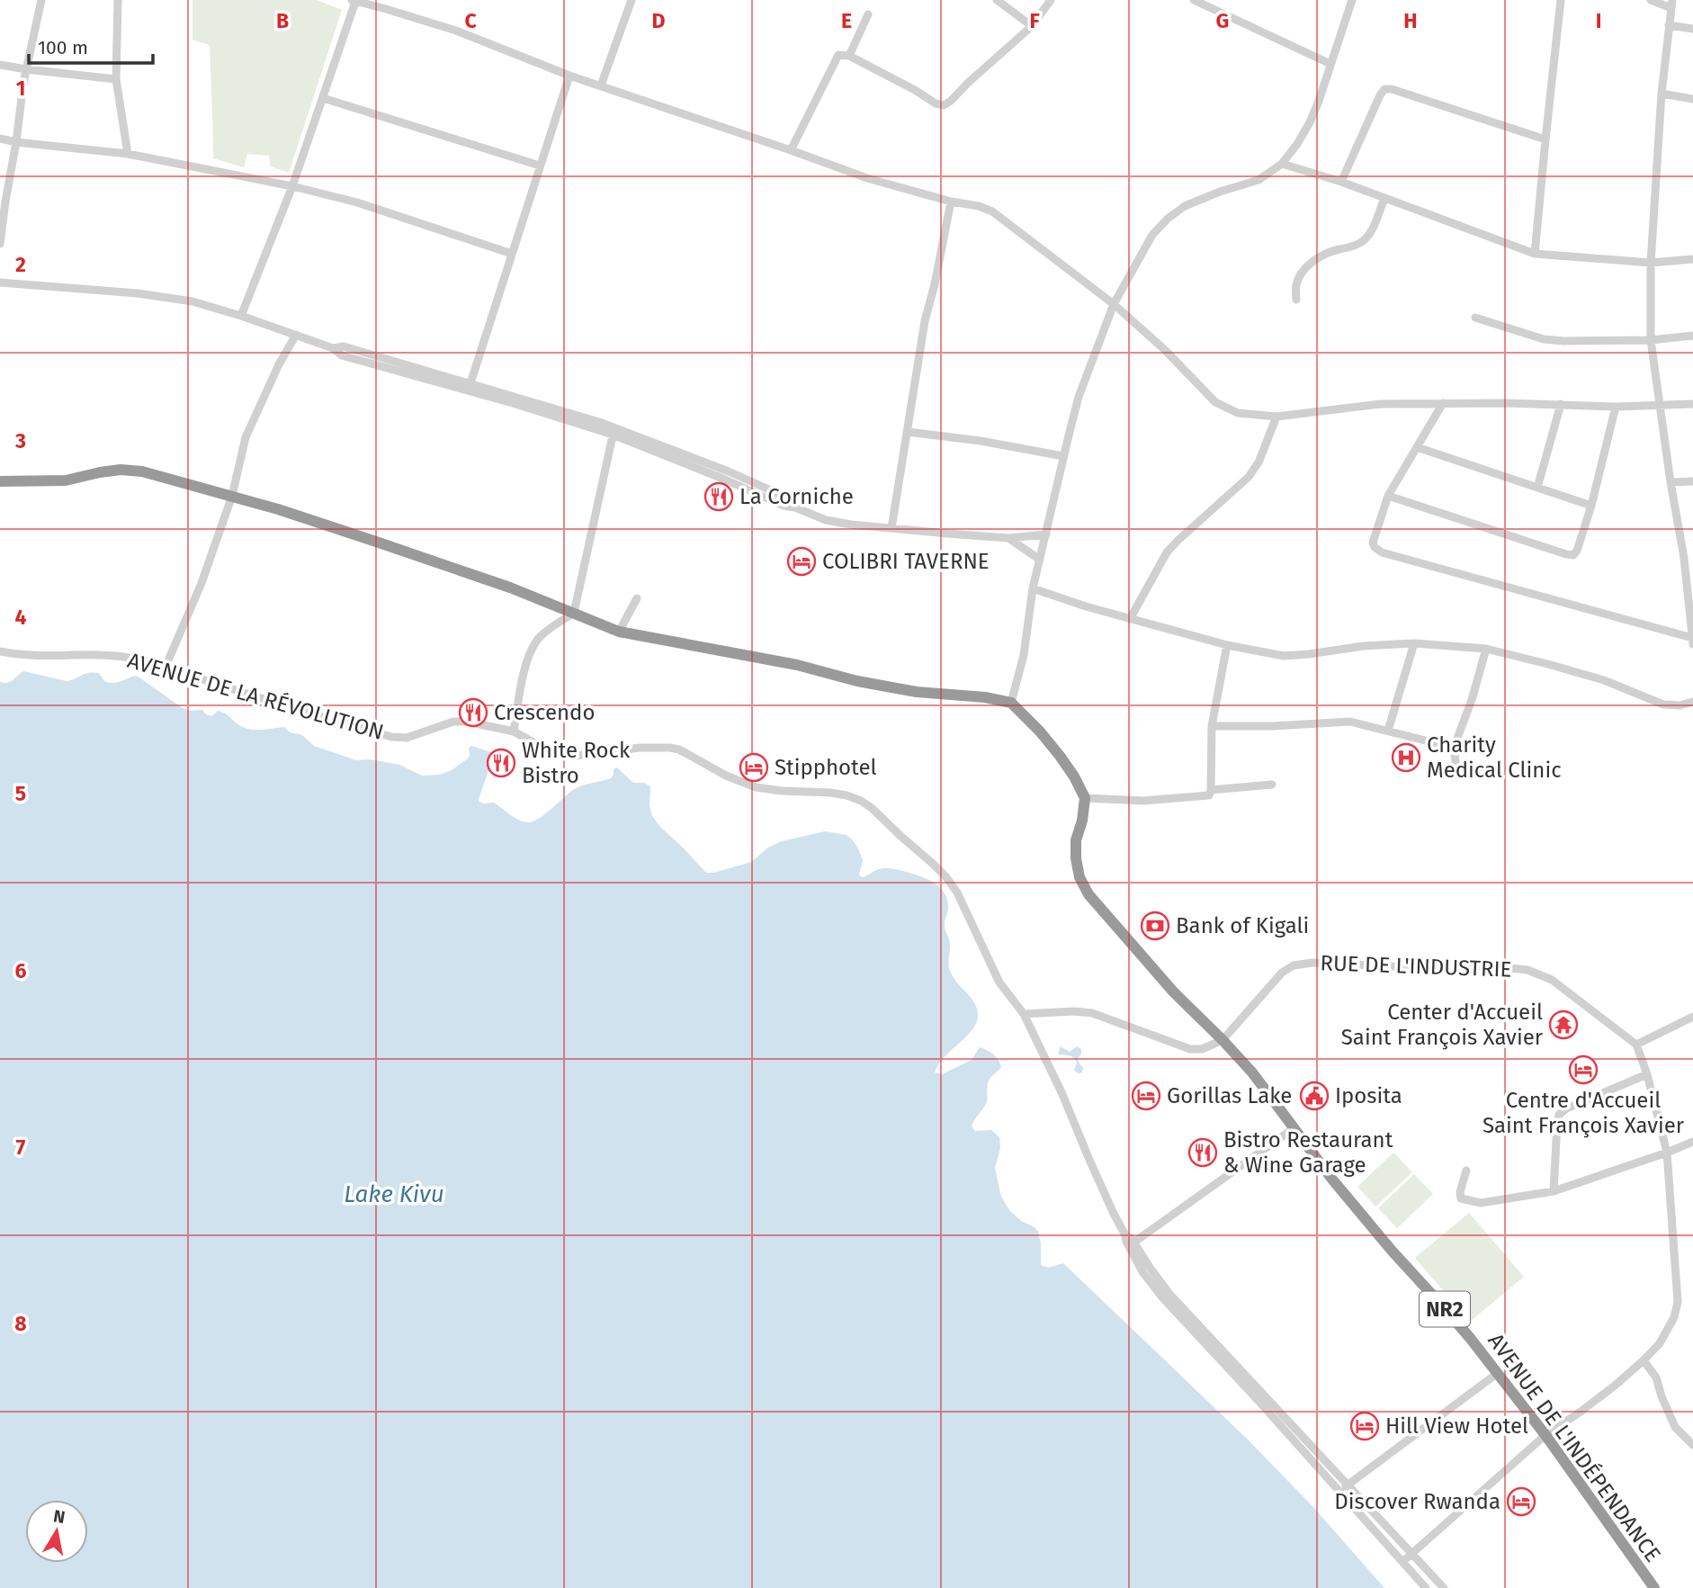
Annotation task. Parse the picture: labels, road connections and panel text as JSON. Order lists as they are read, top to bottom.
{
  "streets": {
    "highway": ["NR2", "AVENUE DE L'INDÉPENDANCE"],
    "street": ["AVENUE DE LA RÉVOLUTION", "RUE DE L'INDUSTRIE"]
  },
  "crossings": [
    ["RUE DE L'INDUSTRIE", "AVENUE DE L'INDÉPENDANCE"]
  ],
  "water": ["Lake Kivu"],
  "places": {
    "restaurant": [
      "La Corniche",
      "Crescendo",
      "White Rock Bistro",
      "Bistro Restaurant & Wine Garage"
    ],
    "hotel": [
      "COLIBRI TAVERNE",
      "Stipphotel",
      "Centre d'Accueil Saint François Xavier",
      "Gorillas Lake",
      "Hill View Hotel",
      "Discover Rwanda"
    ],
    "hospital": ["Charity Medical Clinic"],
    "bank": ["Bank of Kigali"],
    "temple": ["Center d'Accueil Saint François Xavier"],
    "public building": ["Iposita"]
  },
  "scale_bar": "100 m",
  "north": "top",
  "grid": {
    "columns": [
      "B",
      "C",
      "D",
      "E",
      "F",
      "G",
      "H",
      "I"
    ],
    "rows": [
      "1",
      "2",
      "3",
      "4",
      "5",
      "6",
      "7",
      "8"
    ]
  }
}
